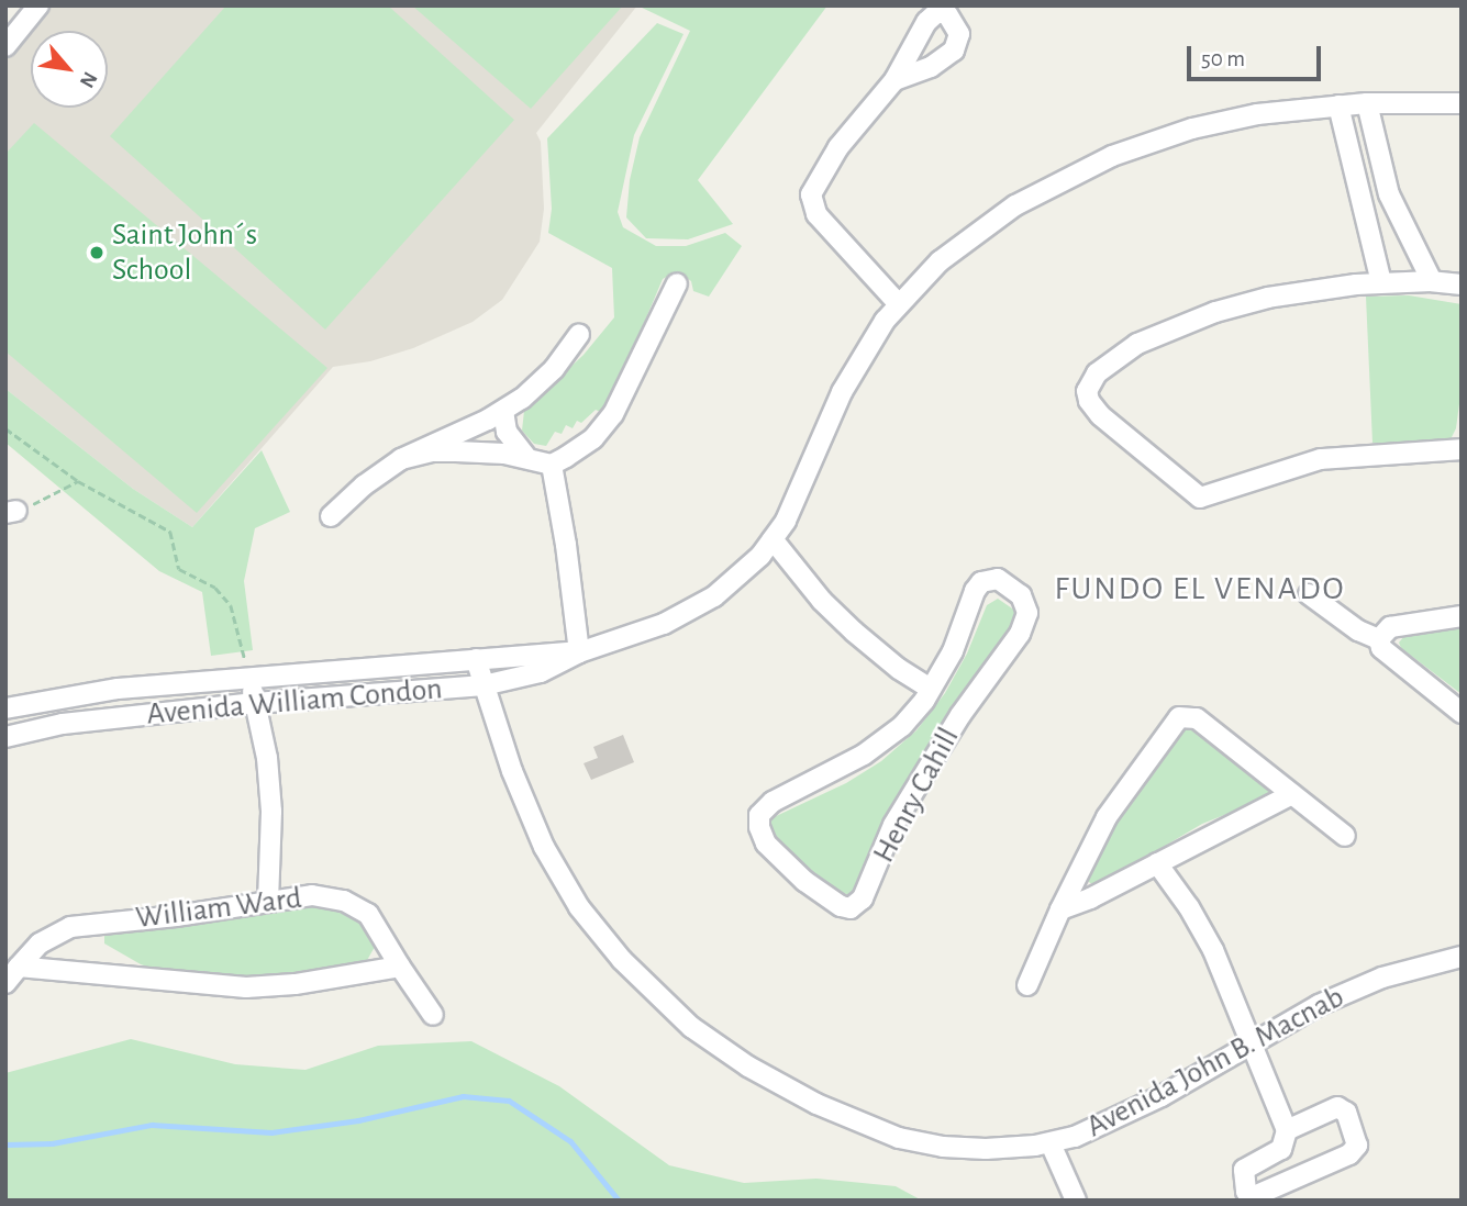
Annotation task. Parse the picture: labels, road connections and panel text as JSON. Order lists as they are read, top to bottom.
{
  "streets": {
    "street": [
      "Avenida William Condon",
      "Henry Cahill",
      "William Ward",
      "Avenida John B. Macnab"
    ]
  },
  "crossings": [
    ["Avenida William Condon", "Henry Cahill"],
    ["Avenida William Condon", "Avenida John B. Macnab"]
  ],
  "districts": ["FUNDO EL VENADO"],
  "places": ["Saint John´s School"],
  "scale_bar": "50 m",
  "north": "bottom right"
}
